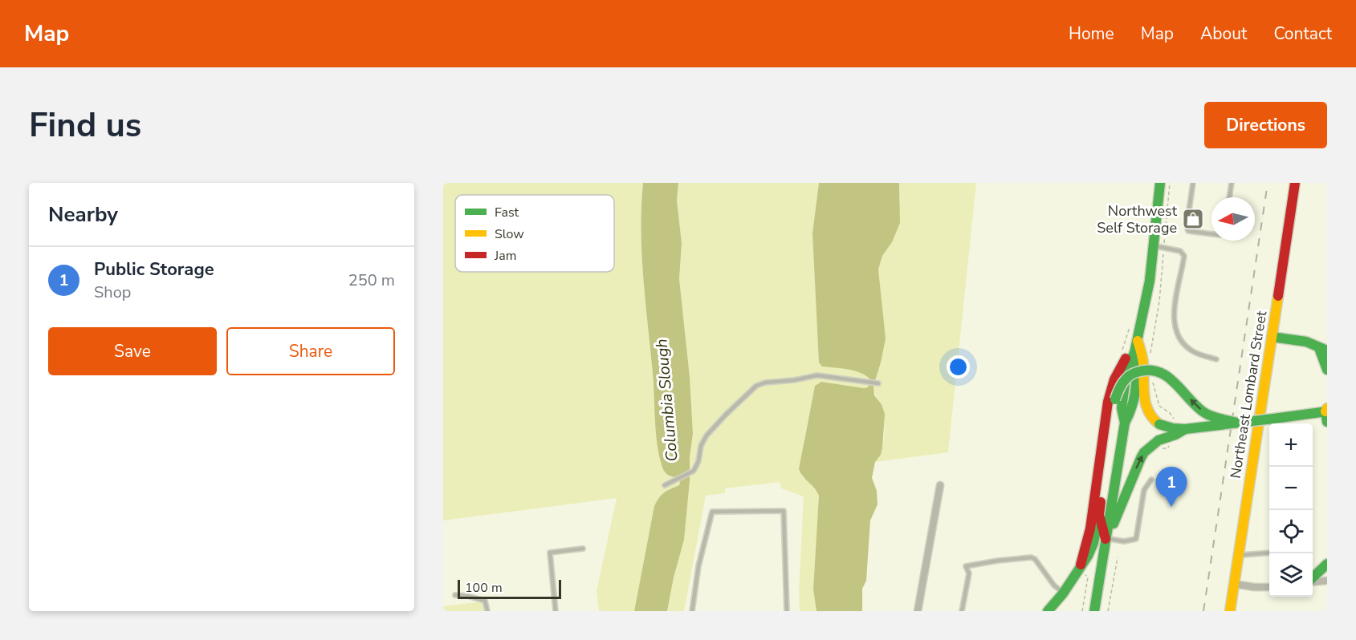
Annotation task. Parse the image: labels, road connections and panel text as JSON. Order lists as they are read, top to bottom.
{
  "streets": {
    "main road": ["Northeast Lombard Street"]
  },
  "water": ["Columbia Slough"],
  "places": {
    "shop": ["Northwest Self Storage"]
  },
  "legend": ["Fast", "Slow", "Jam"],
  "scale_bar": "100 m",
  "north": "left",
  "page": {
    "header": "Map",
    "nav": [
      "Home",
      "Map",
      "About",
      "Contact"
    ],
    "buttons": [
      "Directions",
      ["Save", "Share"]
    ],
    "title": "Find us",
    "heading": "Nearby",
    "list": [
      {
        "mark": "1",
        "name": "Public Storage",
        "note": "Shop",
        "value": "250 m"
      }
    ],
    "map_buttons": ["+", "−"],
    "pins": "1",
    "scale": "100 m"
  }
}
